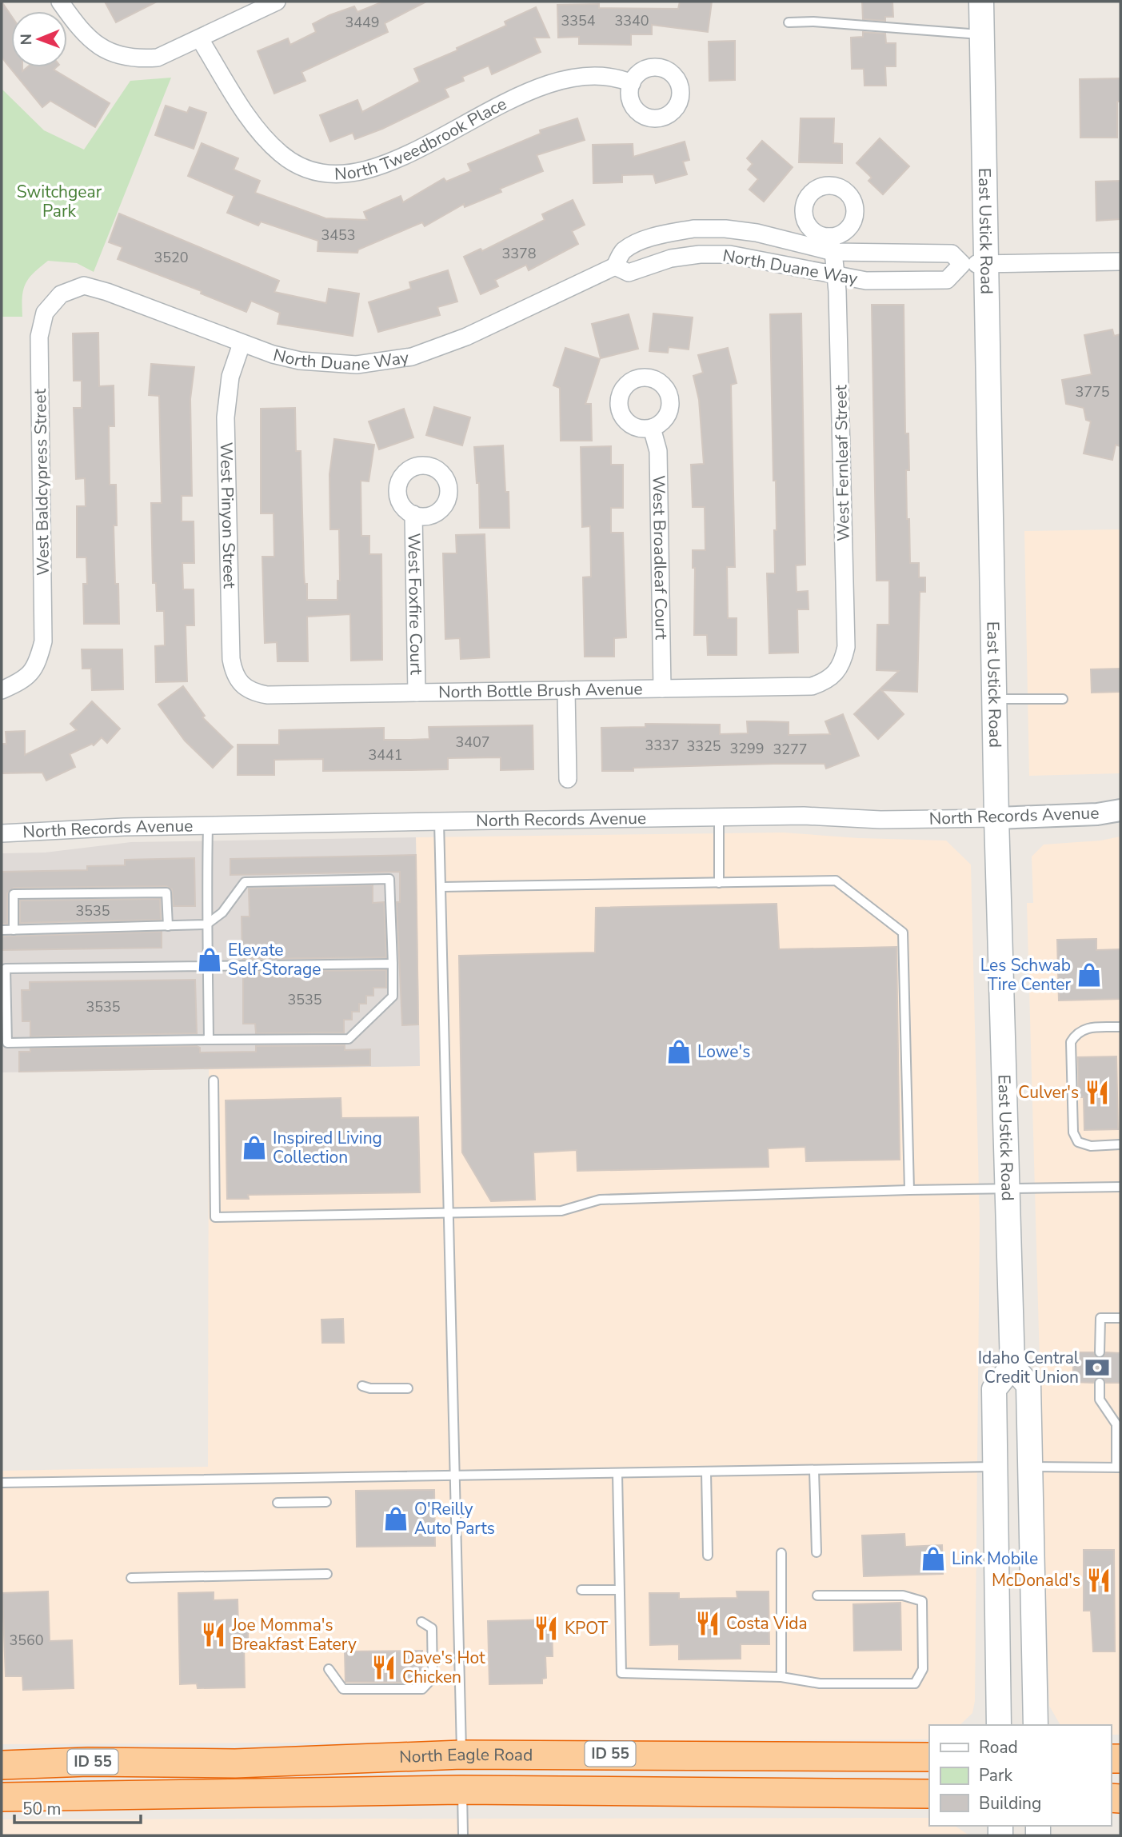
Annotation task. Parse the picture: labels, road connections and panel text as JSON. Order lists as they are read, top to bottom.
{
  "streets": {
    "highway": ["ID 55", "North Eagle Road"],
    "main road": ["East Ustick Road"],
    "street": [
      "North Tweedbrook Place",
      "North Duane Way",
      "West Fernleaf Street",
      "West Baldcypress Street",
      "West Pinyon Street",
      "West Broadleaf Court",
      "West Foxfire Court",
      "North Bottle Brush Avenue",
      "North Records Avenue"
    ]
  },
  "crossings": [
    ["East Ustick Road", "North Duane Way"],
    ["East Ustick Road", "North Records Avenue"],
    ["North Duane Way", "West Fernleaf Street"],
    ["North Duane Way", "West Baldcypress Street"],
    ["North Duane Way", "West Pinyon Street"],
    ["West Fernleaf Street", "North Bottle Brush Avenue"],
    ["West Pinyon Street", "North Bottle Brush Avenue"],
    ["West Broadleaf Court", "North Bottle Brush Avenue"],
    ["West Foxfire Court", "North Bottle Brush Avenue"]
  ],
  "parks": ["Switchgear Park"],
  "places": {
    "shop": [
      "Elevate Self Storage",
      "Les Schwab Tire Center",
      "Lowe's",
      "Inspired Living Collection",
      "O'Reilly Auto Parts",
      "Link Mobile"
    ],
    "restaurant": [
      "Culver's",
      "McDonald's",
      "Costa Vida",
      "KPOT",
      "Joe Momma's Breakfast Eatery",
      "Dave's Hot Chicken"
    ],
    "bank": ["Idaho Central Credit Union"]
  },
  "house_numbers": [
    "3354",
    "3340",
    "3449",
    "3453",
    "3378",
    "3520",
    "3775",
    "3407",
    "3337",
    "3325",
    "3299",
    "3277",
    "3441",
    "3535",
    "3535",
    "3535",
    "3560"
  ],
  "legend": ["Road", "Park", "Building"],
  "scale_bar": "50 m",
  "north": "left"
}
